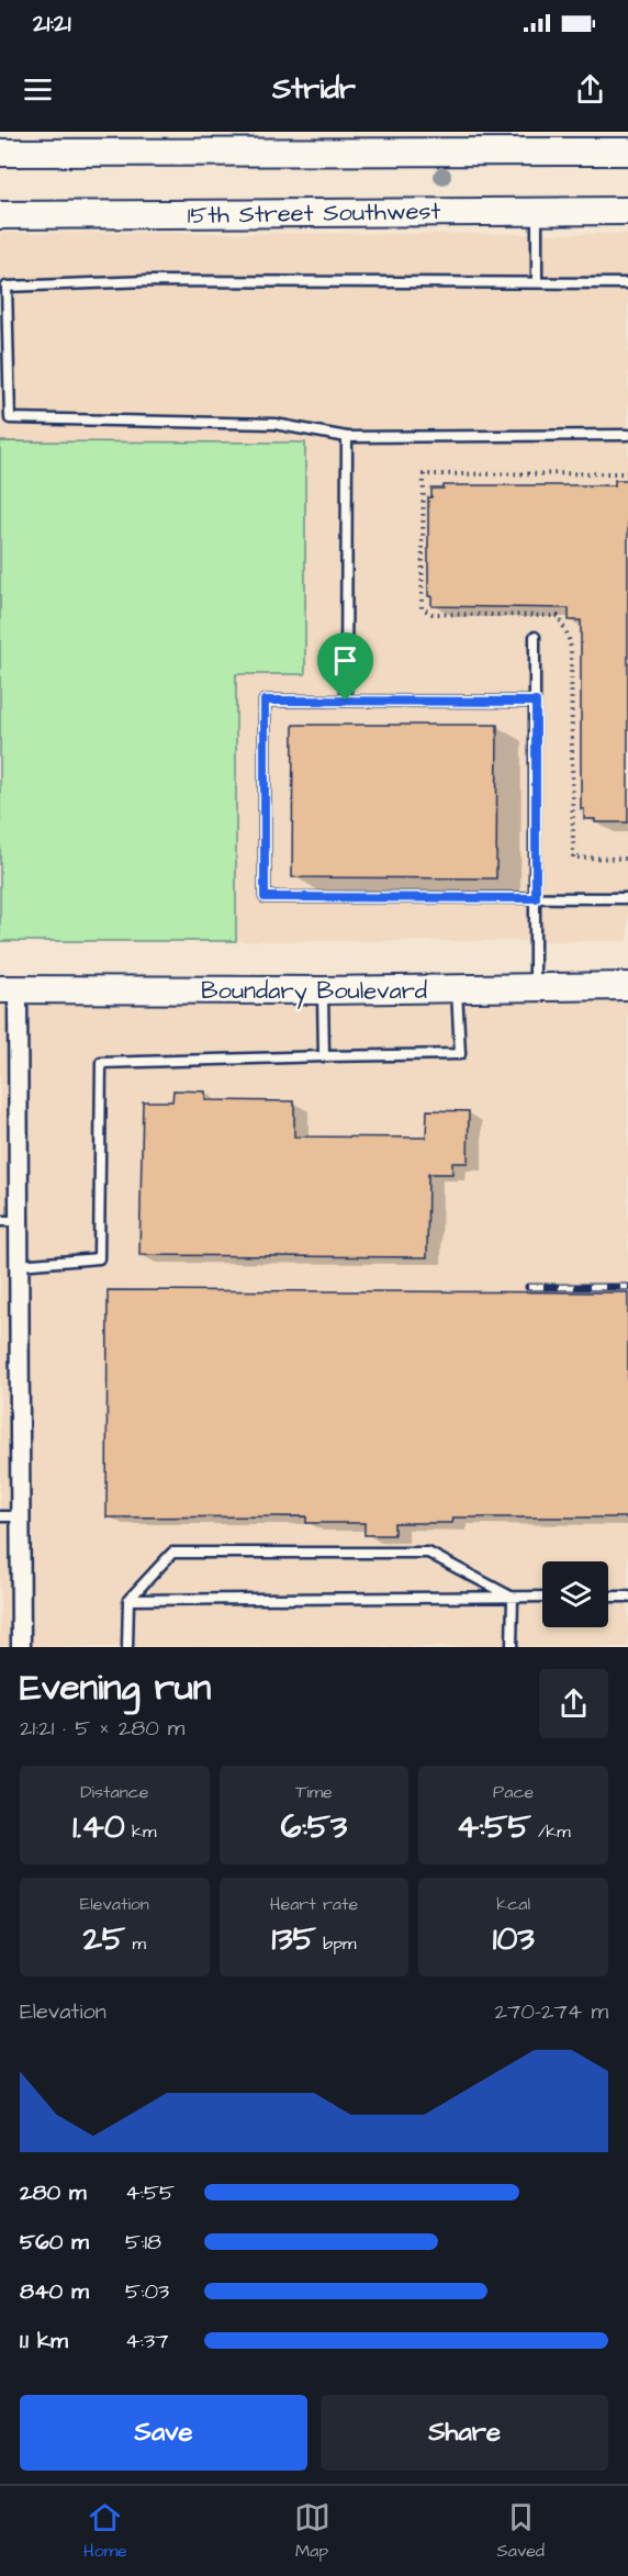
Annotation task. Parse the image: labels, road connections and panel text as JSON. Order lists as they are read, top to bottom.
{
  "streets": {
    "main road": ["15th Street Southwest", "Boundary Boulevard"]
  },
  "page": {
    "status": "21:21",
    "header": "Stridr",
    "heading": ["Evening run", "21:21 · 5 × 280 m"],
    "stats": [
      ["Distance", "1.40 km"],
      ["Time", "6:53"],
      ["Pace", "4:55 /km"],
      ["Elevation", "25 m"],
      ["Heart rate", "135 bpm"],
      ["kcal", "103"]
    ],
    "chart": ["Elevation", "270–274 m"],
    "list": [
      {
        "name": "280 m",
        "note": "4:55"
      },
      {
        "name": "560 m",
        "note": "5:18"
      },
      {
        "name": "840 m",
        "note": "5:03"
      },
      {
        "name": "1.1 km",
        "note": "4:37"
      }
    ],
    "buttons": ["Save", "Share"],
    "tabs": ["Home", "Map", "Saved"]
  }
}
